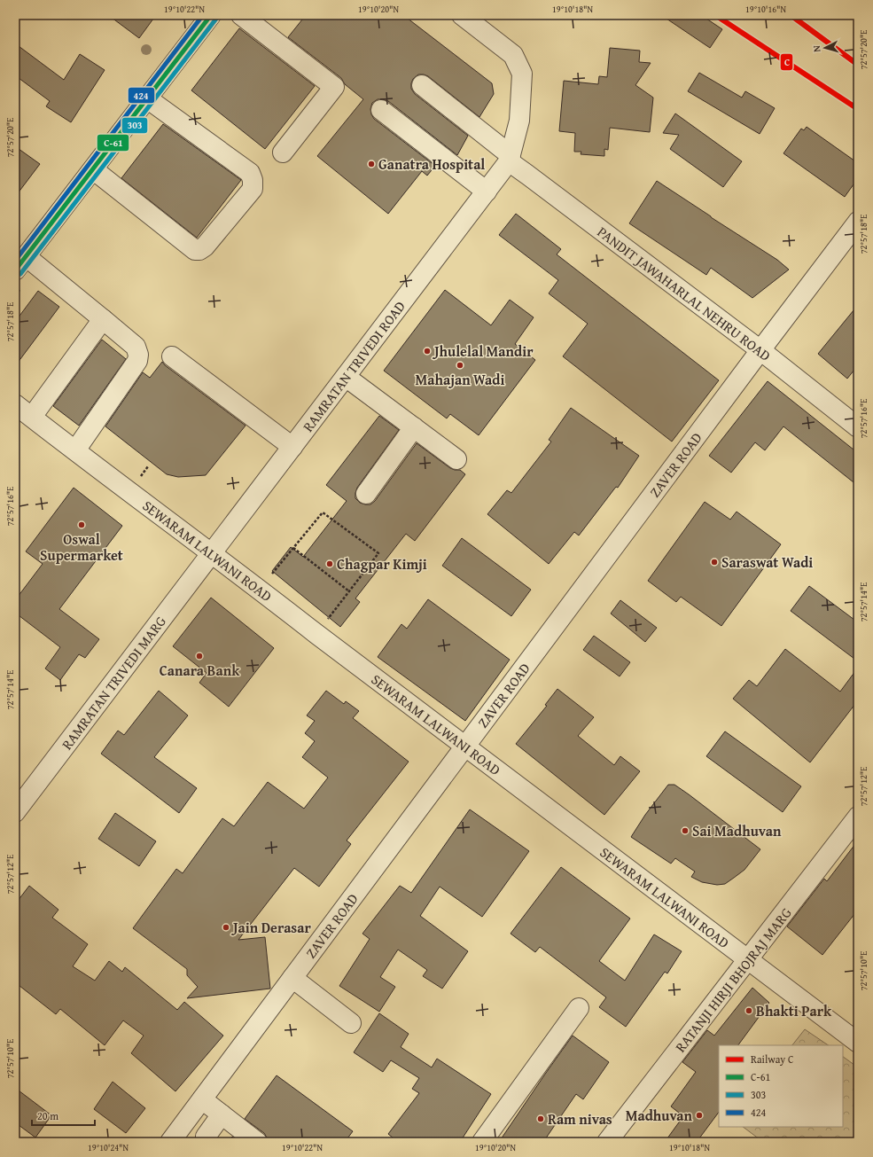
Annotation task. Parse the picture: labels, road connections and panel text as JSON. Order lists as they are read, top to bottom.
{
  "streets": {
    "street": [
      "PANDIT JAWAHARLAL NEHRU ROAD",
      "RAMRATAN TRIVEDI ROAD",
      "ZAVER ROAD",
      "SEWARAM LALWANI ROAD",
      "RAMRATAN TRIVEDI MARG",
      "RATANJI HIRJI BHOJRAJ MARG"
    ]
  },
  "crossings": [
    ["PANDIT JAWAHARLAL NEHRU ROAD", "RAMRATAN TRIVEDI ROAD"],
    ["PANDIT JAWAHARLAL NEHRU ROAD", "ZAVER ROAD"],
    ["RAMRATAN TRIVEDI ROAD", "SEWARAM LALWANI ROAD"],
    ["RAMRATAN TRIVEDI ROAD", "RAMRATAN TRIVEDI MARG"],
    ["ZAVER ROAD", "SEWARAM LALWANI ROAD"],
    ["SEWARAM LALWANI ROAD", "RAMRATAN TRIVEDI MARG"],
    ["SEWARAM LALWANI ROAD", "RATANJI HIRJI BHOJRAJ MARG"]
  ],
  "places": [
    "Ganatra Hospital",
    "Jhulelal Mandir",
    "Mahajan Wadi",
    "Oswal Supermarket",
    "Saraswat Wadi",
    "Chagpar Kimji",
    "Canara Bank",
    "Sai Madhuvan",
    "Jain Derasar",
    "Bhakti Park",
    "Madhuvan",
    "Ram nivas"
  ],
  "lines": [
    "rail line C",
    "transit line C-61",
    "transit line 424",
    "transit line 303"
  ],
  "legend": [
    "Railway C",
    "C-61",
    "303",
    "424"
  ],
  "scale_bar": "20 m",
  "north": "left",
  "coordinates": [
    "19°10'22\"N",
    "19°10'20\"N",
    "19°10'18\"N",
    "19°10'16\"N",
    "72°57'20\"E",
    "72°57'18\"E",
    "72°57'16\"E",
    "72°57'14\"E",
    "72°57'12\"E",
    "72°57'10\"E",
    "19°10'24\"N"
  ]
}
